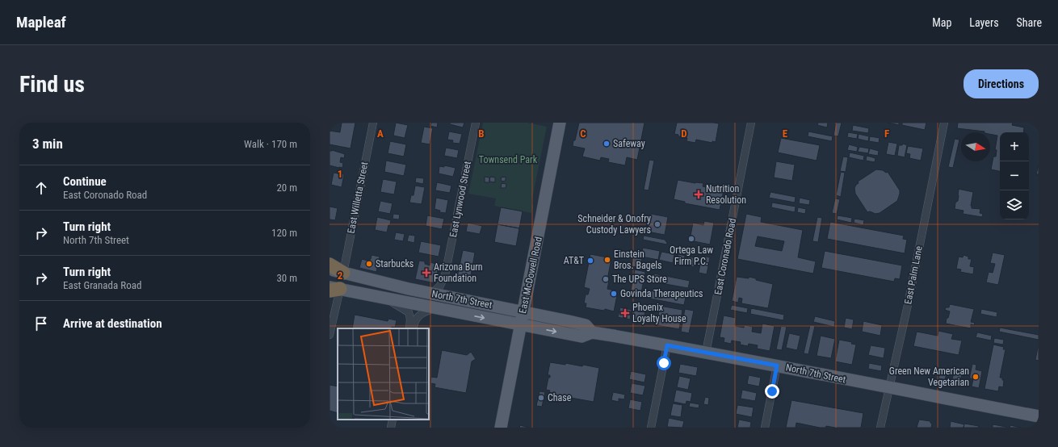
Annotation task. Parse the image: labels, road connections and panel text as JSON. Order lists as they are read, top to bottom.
{
  "streets": {
    "main road": ["East McDowell Road", "North 7th Street"],
    "street": [
      "East Willetta Street",
      "East Lynwood Street",
      "East Coronado Road",
      "East Palm Lane"
    ]
  },
  "crossings": [
    ["East Willetta Street", "North 7th Street"],
    ["East Lynwood Street", "North 7th Street"],
    ["East Coronado Road", "North 7th Street"],
    ["East McDowell Road", "North 7th Street"],
    ["East Palm Lane", "North 7th Street"]
  ],
  "parks": ["Townsend Park"],
  "places": {
    "other": [
      "Safeway",
      "Schneider & Onofry Custody Lawyers",
      "Ortega Law Firm P.C.",
      "Einstein Bros. Bagels",
      "AT&T",
      "Starbucks",
      "The UPS Store",
      "Govinda Therapeutics",
      "Green New American Vegetarian",
      "Chase"
    ],
    "health": ["Nutrition Resolution", "Arizona Burn Foundation", "Phoenix Loyalty House"]
  },
  "north": "right",
  "page": {
    "header": "Mapleaf",
    "nav": ["Map", "Layers", "Share"],
    "buttons": "Directions",
    "title": "Find us",
    "heading": ["3 min", "Walk · 170 m"],
    "map_buttons": ["+", "−"],
    "list": [
      ["Continue", "East Coronado Road", "20 m"],
      ["Turn right", "North 7th Street", "120 m"],
      ["Turn right", "East Granada Road", "30 m"],
      "Arrive at destination"
    ]
  },
  "grid": {
    "columns": [
      "A",
      "B",
      "C",
      "D",
      "E",
      "F"
    ],
    "rows": ["1", "2"]
  }
}
